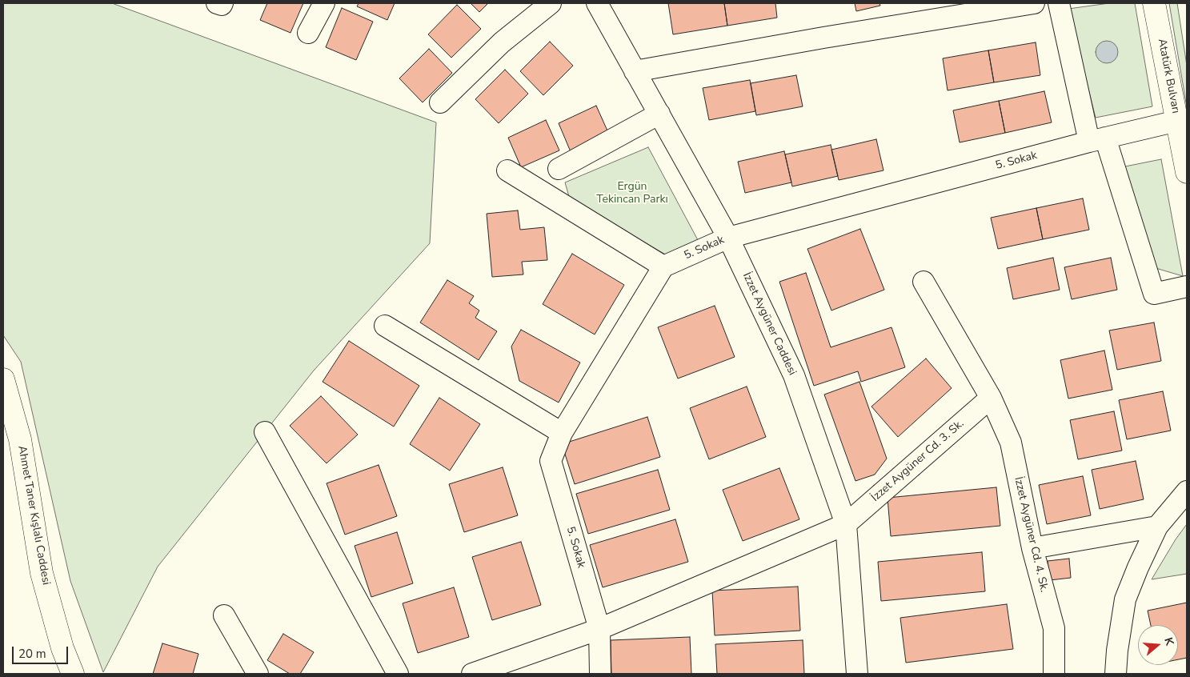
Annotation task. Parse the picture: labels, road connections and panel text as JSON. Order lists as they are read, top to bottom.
{
  "streets": {
    "main road": ["Atatürk Bulvarı", "Ahmet Taner Kışlalı Caddesi"],
    "street": [
      "5. Sokak",
      "İzzet Aygüner Caddesi",
      "İzzet Aygüner Cd. 3. Sk.",
      "İzzet Aygüner Cd. 4. Sk."
    ]
  },
  "crossings": [
    ["Atatürk Bulvarı", "5. Sokak"],
    ["5. Sokak", "İzzet Aygüner Caddesi"],
    ["5. Sokak", "İzzet Aygüner Cd. 3. Sk."],
    ["İzzet Aygüner Caddesi", "İzzet Aygüner Cd. 3. Sk."],
    ["İzzet Aygüner Cd. 3. Sk.", "İzzet Aygüner Cd. 4. Sk."]
  ],
  "parks": ["Ergün Tekincan Parkı"],
  "scale_bar": "20 m",
  "north": "right"
}
